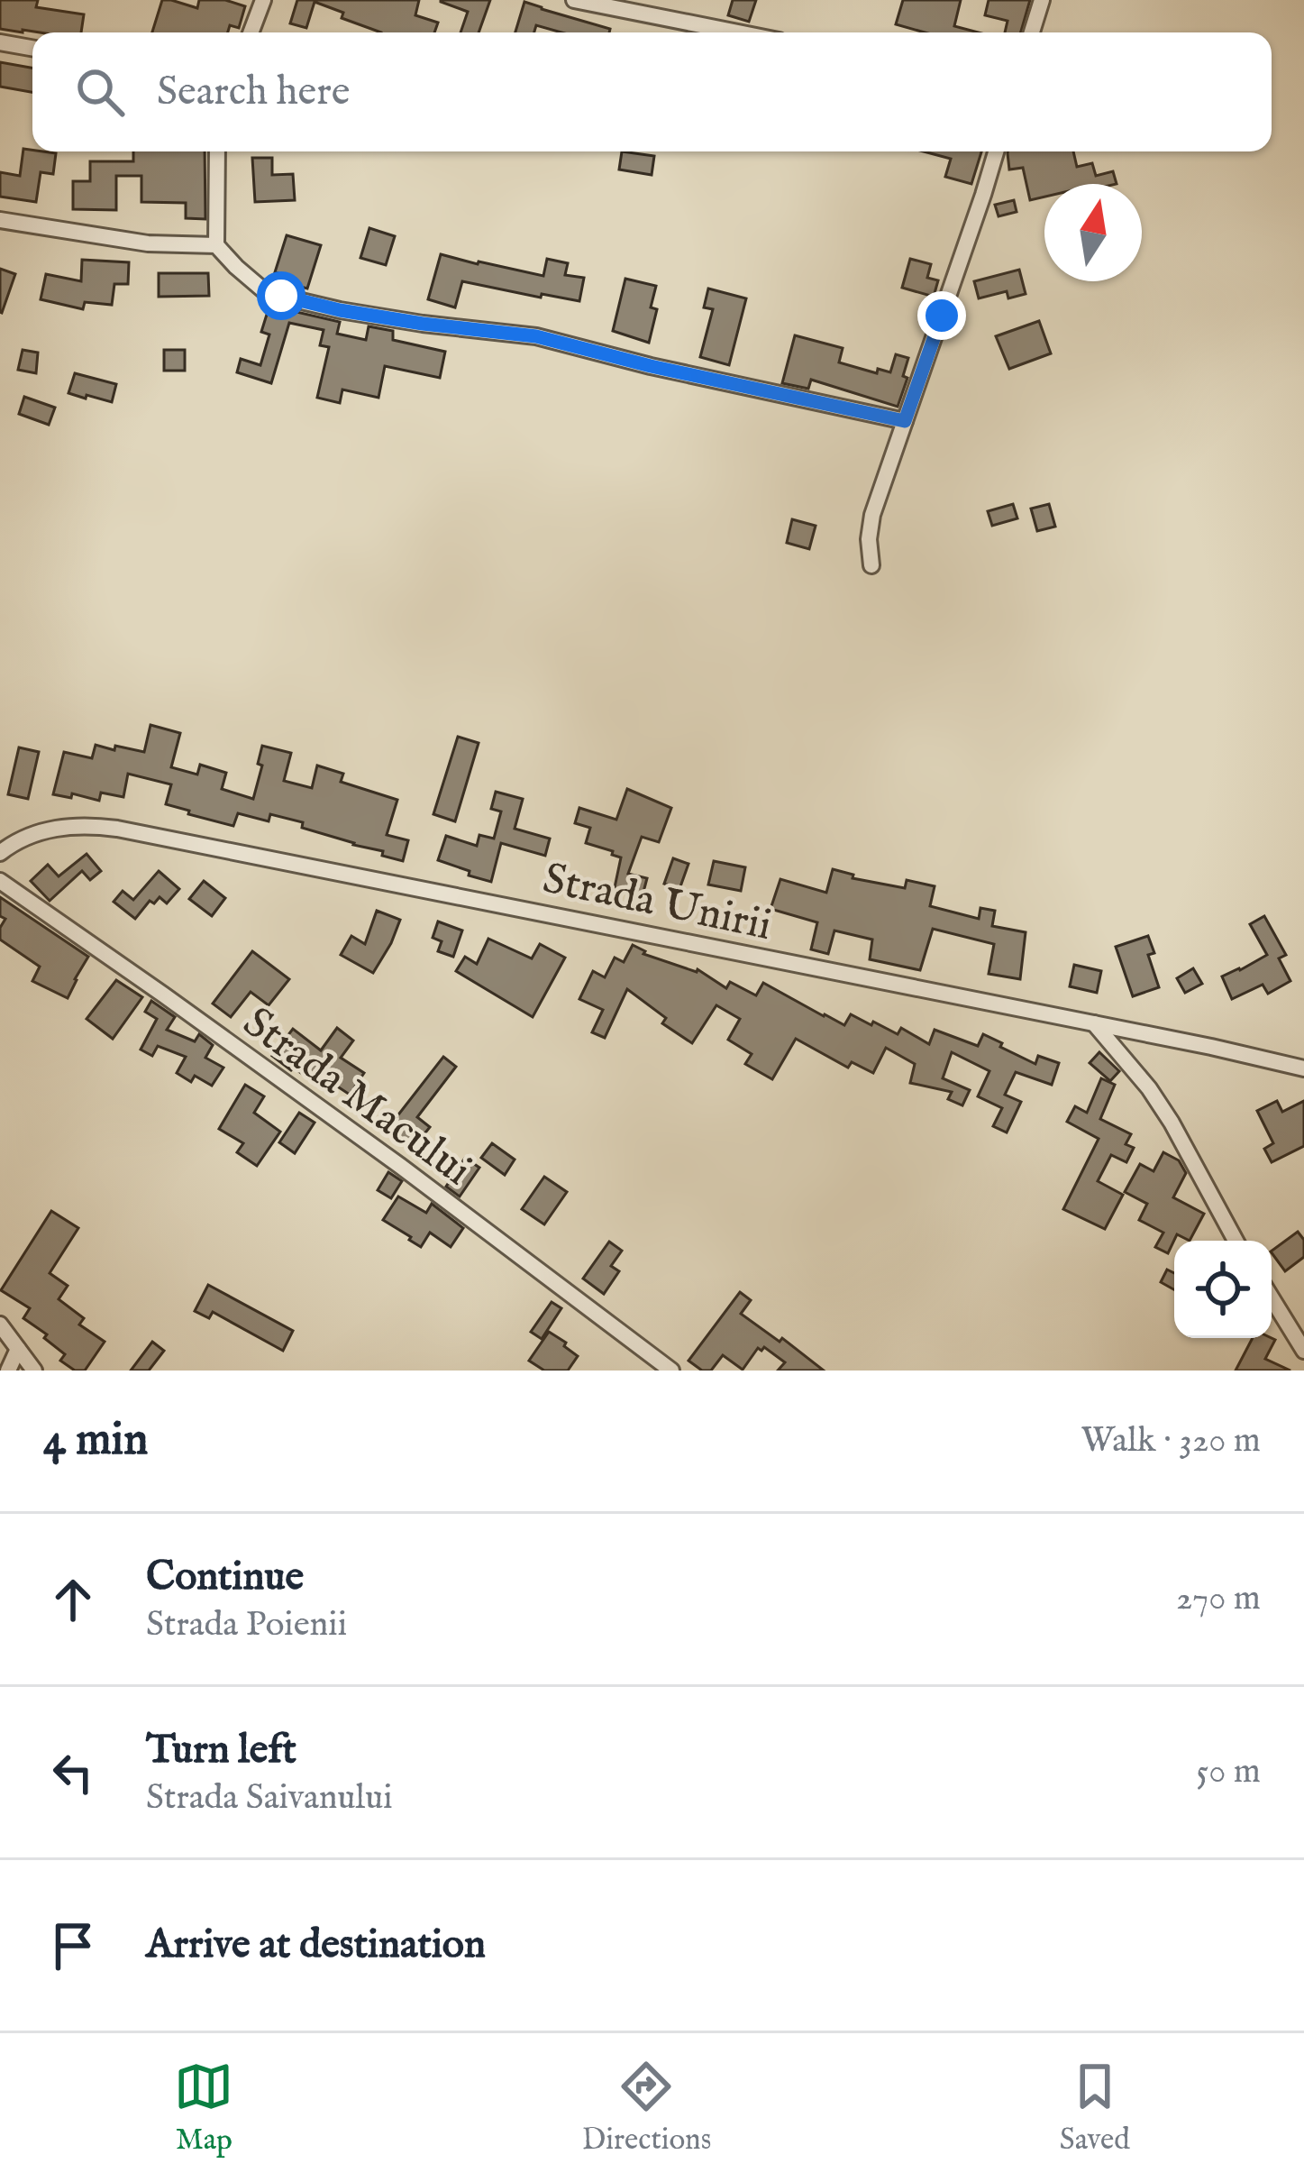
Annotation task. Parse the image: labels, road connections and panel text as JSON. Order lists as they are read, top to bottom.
{
  "streets": {
    "street": ["Strada Unirii", "Strada Macului"]
  },
  "north": "top",
  "page": {
    "search": "Search here",
    "heading": ["4 min", "Walk · 320 m"],
    "list": [
      ["Continue", "Strada Poienii", "270 m"],
      ["Turn left", "Strada Saivanului", "50 m"],
      "Arrive at destination"
    ],
    "nav": ["Map", "Directions", "Saved"]
  }
}
